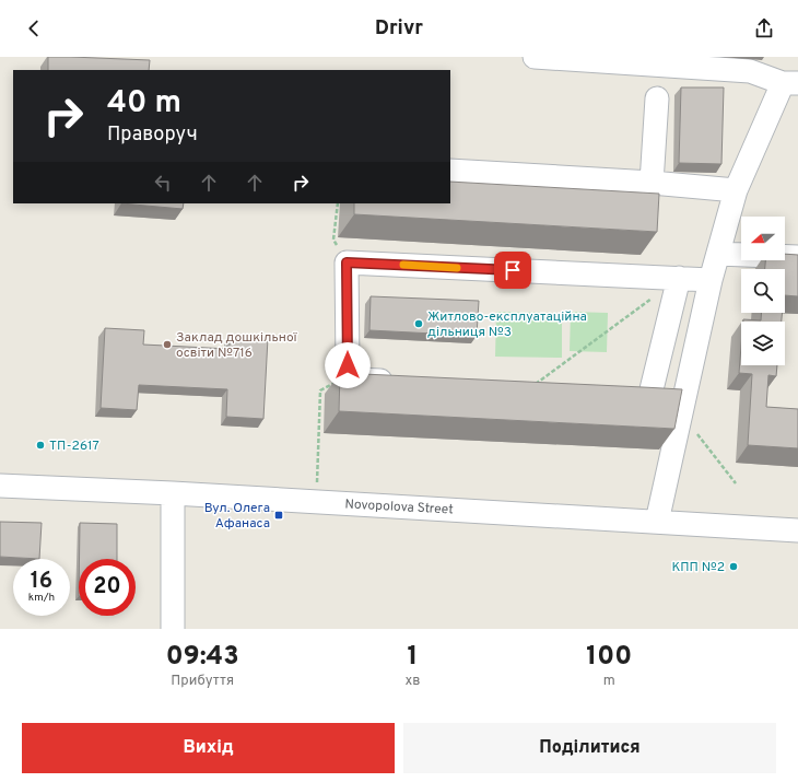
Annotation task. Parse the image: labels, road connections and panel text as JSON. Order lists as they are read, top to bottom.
{
  "streets": {
    "street": ["Novopolova Street"]
  },
  "places": {
    "other": [
      "Житлово-експлуатаційна дільниця №3",
      "Заклад дошкільної освіти №716",
      "ТП-2617",
      "КПП №2"
    ],
    "transit": ["Вул. Олега Афанаса"]
  },
  "north": "left",
  "page": {
    "header": "Drivr",
    "turn": ["40 m", "Праворуч"],
    "speed": "16 km/h",
    "limit": "20",
    "eta": [
      "09:43",
      "Прибуття",
      "1",
      "хв",
      "100",
      "m"
    ],
    "buttons": ["Вихід", "Поділитися"]
  }
}
